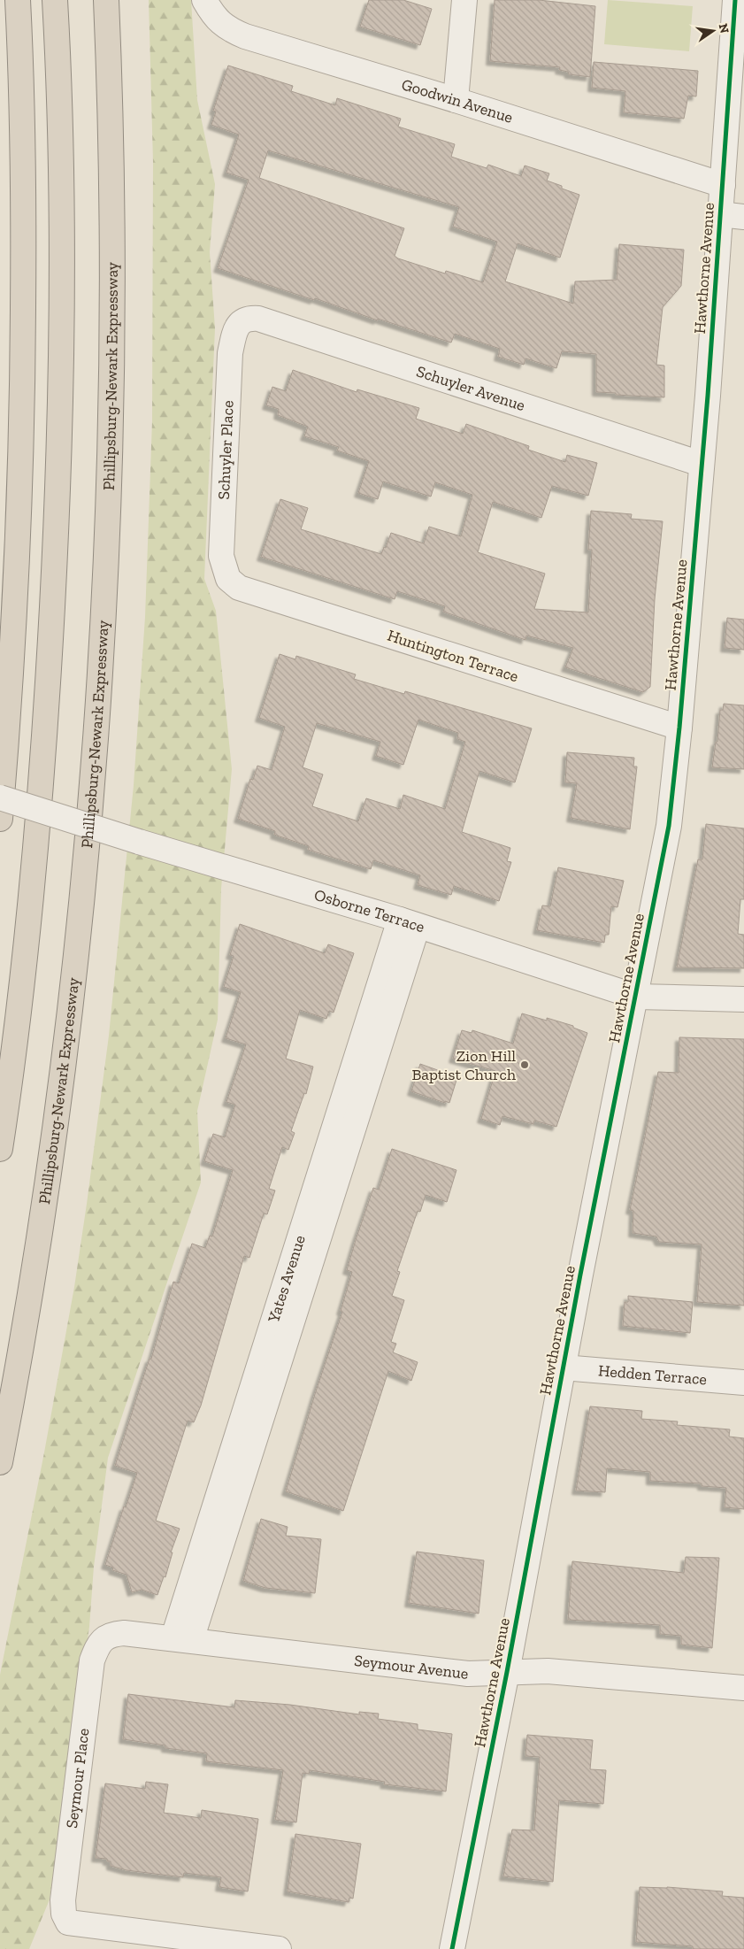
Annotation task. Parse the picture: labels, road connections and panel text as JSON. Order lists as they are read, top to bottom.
{
  "streets": {
    "highway": ["Phillipsburg-Newark Expressway"],
    "street": [
      "Goodwin Avenue",
      "Hawthorne Avenue",
      "Schuyler Avenue",
      "Schuyler Place",
      "Huntington Terrace",
      "Osborne Terrace",
      "Yates Avenue",
      "Hedden Terrace",
      "Seymour Avenue",
      "Seymour Place"
    ]
  },
  "crossings": [
    ["Goodwin Avenue", "Hawthorne Avenue"],
    ["Hawthorne Avenue", "Schuyler Avenue"],
    ["Hawthorne Avenue", "Huntington Terrace"],
    ["Hawthorne Avenue", "Osborne Terrace"],
    ["Hawthorne Avenue", "Hedden Terrace"],
    ["Hawthorne Avenue", "Seymour Avenue"],
    ["Schuyler Avenue", "Schuyler Place"],
    ["Schuyler Place", "Huntington Terrace"],
    ["Osborne Terrace", "Yates Avenue"],
    ["Yates Avenue", "Seymour Avenue"],
    ["Seymour Avenue", "Seymour Place"]
  ],
  "places": ["Zion Hill Baptist Church"],
  "north": "right"
}
